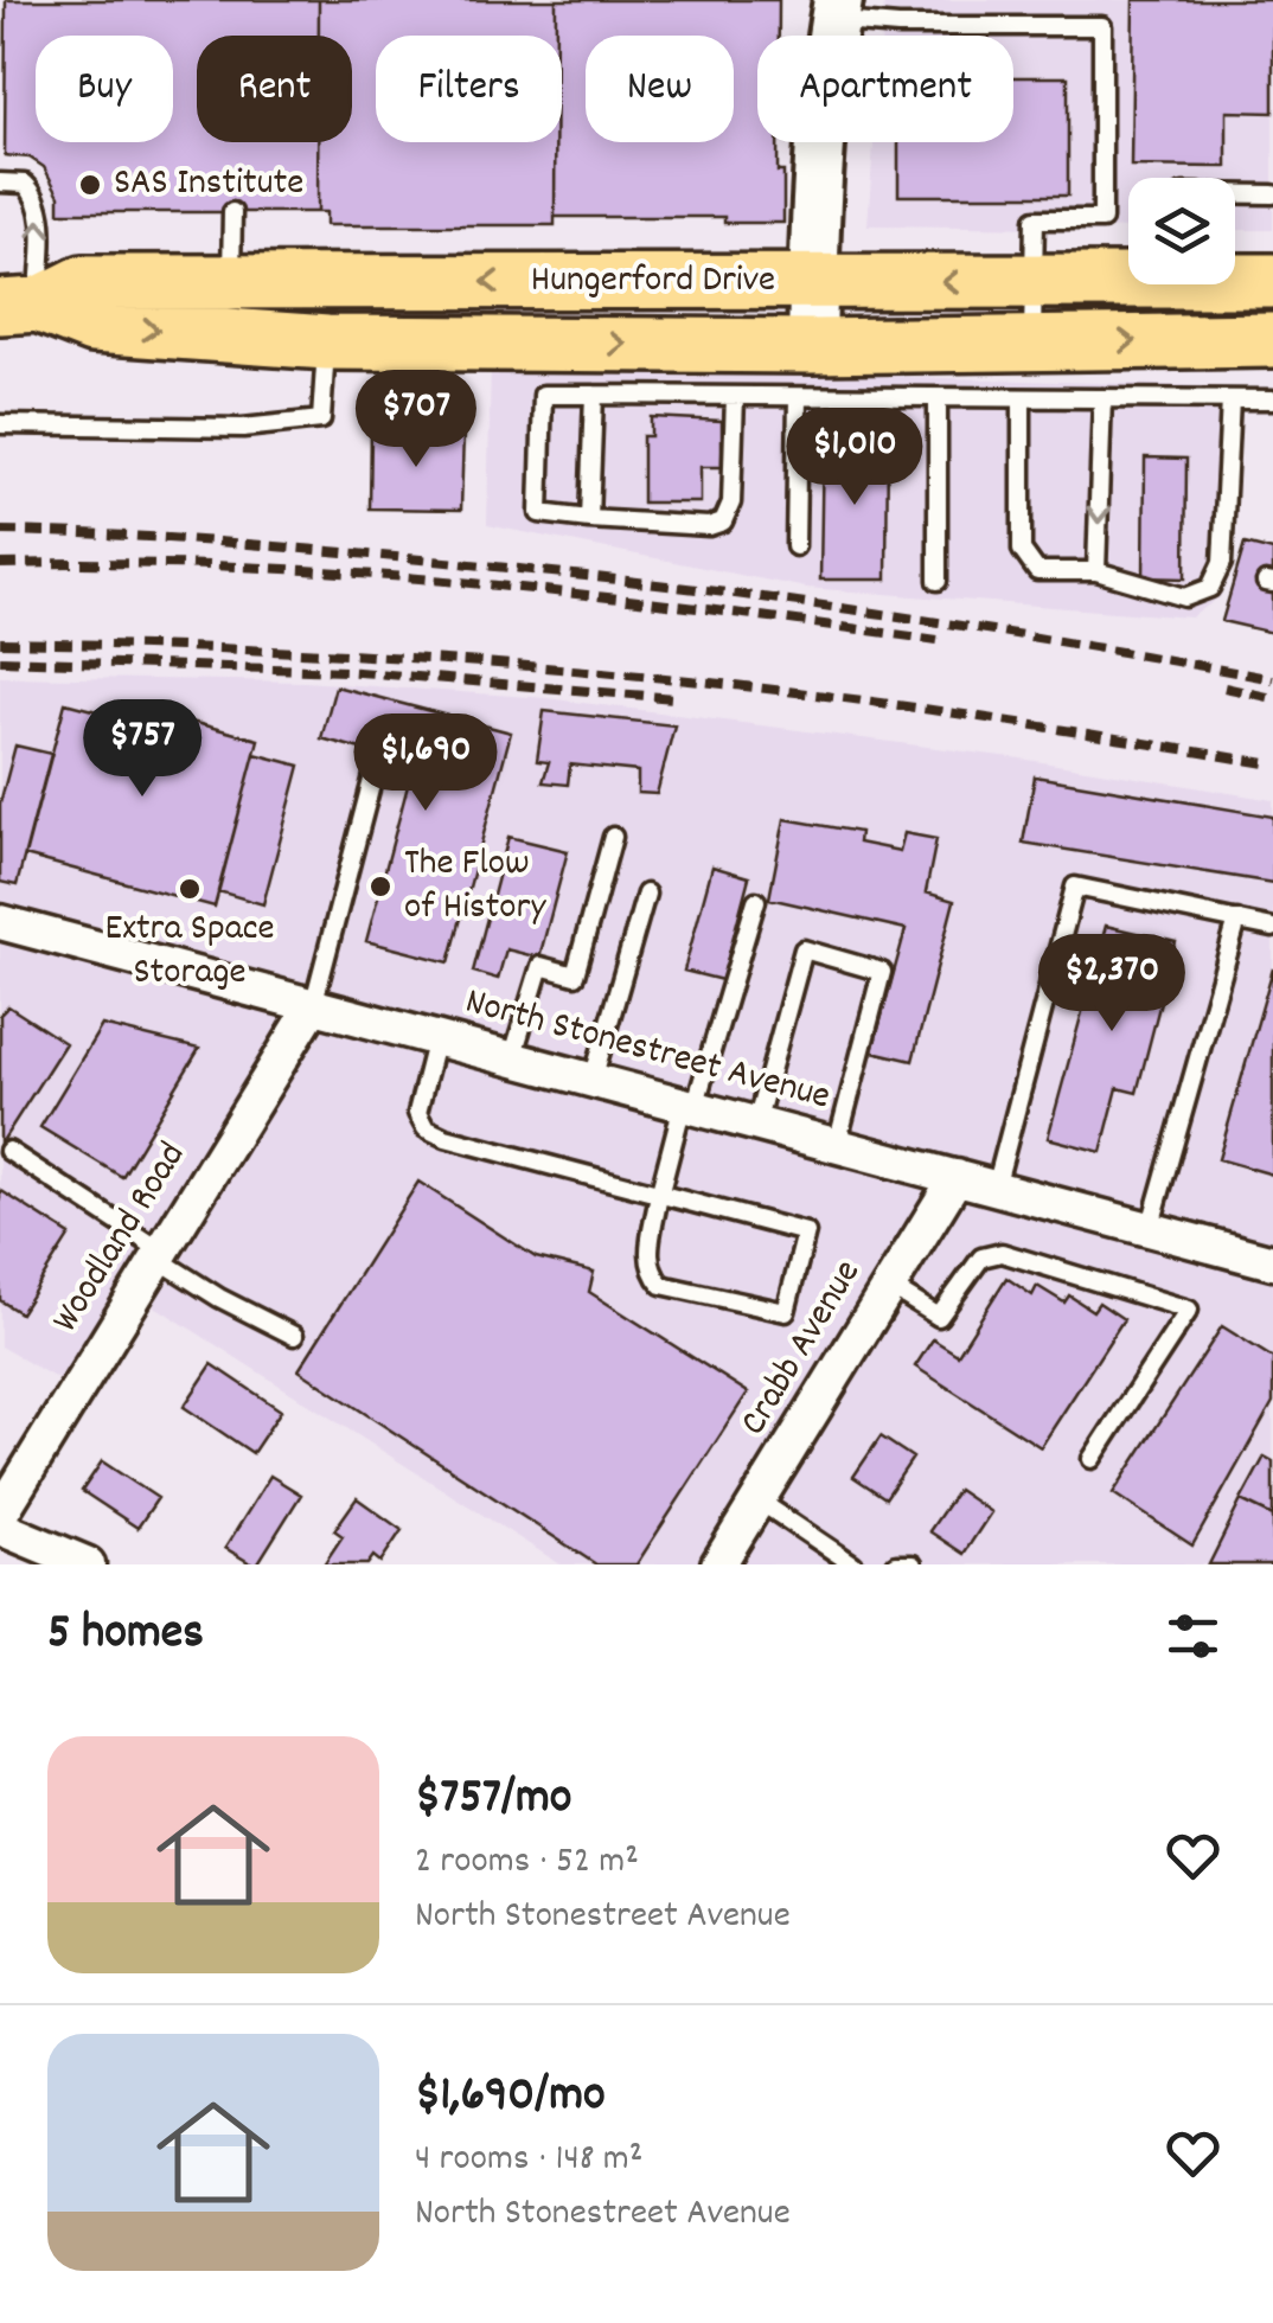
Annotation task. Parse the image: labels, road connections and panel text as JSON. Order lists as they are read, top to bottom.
{
  "streets": {
    "main road": ["Hungerford Drive"],
    "street": ["North Stonestreet Avenue", "Woodland Road", "Crabb Avenue"]
  },
  "crossings": [
    ["North Stonestreet Avenue", "Woodland Road"],
    ["North Stonestreet Avenue", "Crabb Avenue"]
  ],
  "places": ["SAS Institute", "The Flow of History", "Extra Space Storage"],
  "page": {
    "chip": [
      "Buy",
      "Rent",
      "Filters",
      "New",
      "Apartment"
    ],
    "price": [
      "$707",
      "$1,010",
      "$757",
      "$1,690",
      "$2,370"
    ],
    "heading": "5 homes",
    "list": [
      {
        "name": "$757/mo",
        "note": "2 rooms · 52 m² · North Stonestreet Avenue"
      },
      {
        "name": "$1,690/mo",
        "note": "4 rooms · 148 m² · North Stonestreet Avenue"
      }
    ]
  }
}
